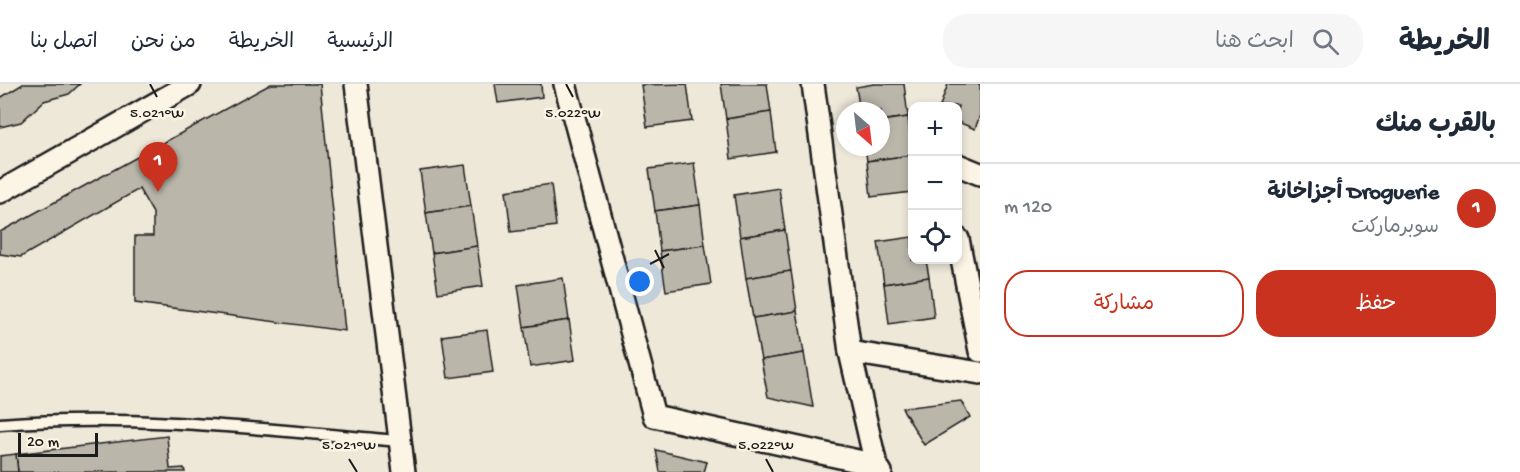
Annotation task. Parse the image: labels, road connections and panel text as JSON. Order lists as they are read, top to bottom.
{
  "scale_bar": "20 m",
  "north": "bottom right",
  "page": {
    "header": "الخريطة",
    "search": "ابحث هنا",
    "nav": [
      "الرئيسية",
      "الخريطة",
      "من نحن",
      "اتصل بنا"
    ],
    "heading": "بالقرب منك",
    "map_buttons": ["+", "−"],
    "pins": "1",
    "list": [
      {
        "mark": "1",
        "name": "Droguerie أجزاخانة",
        "note": "سوبرماركت",
        "value": "120 m"
      }
    ],
    "buttons": ["حفظ", "مشاركة"],
    "scale": "20 m"
  },
  "coordinates": ["5.021°W", "5.022°W"]
}
